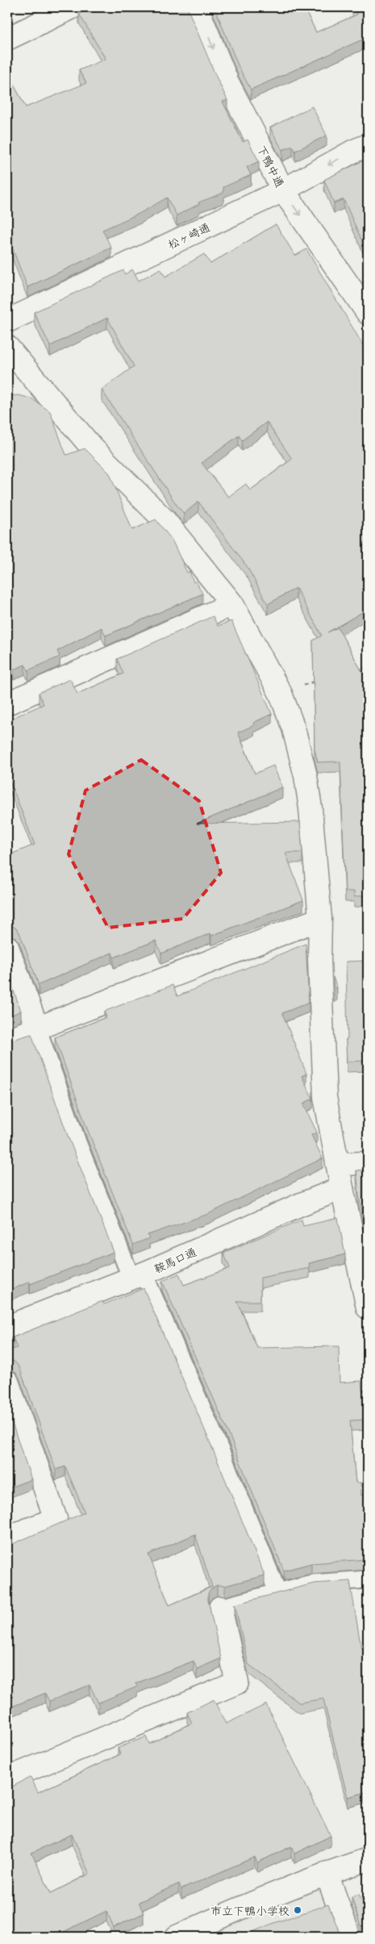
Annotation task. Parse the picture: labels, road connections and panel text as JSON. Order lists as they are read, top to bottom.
{
  "streets": {
    "street": ["下鴨中通", "松ヶ崎通", "鞍馬口通"]
  },
  "crossings": [
    ["下鴨中通", "松ヶ崎通"]
  ],
  "one_way": ["下鴨中通"],
  "places": ["市立下鴨小学校"]
}
